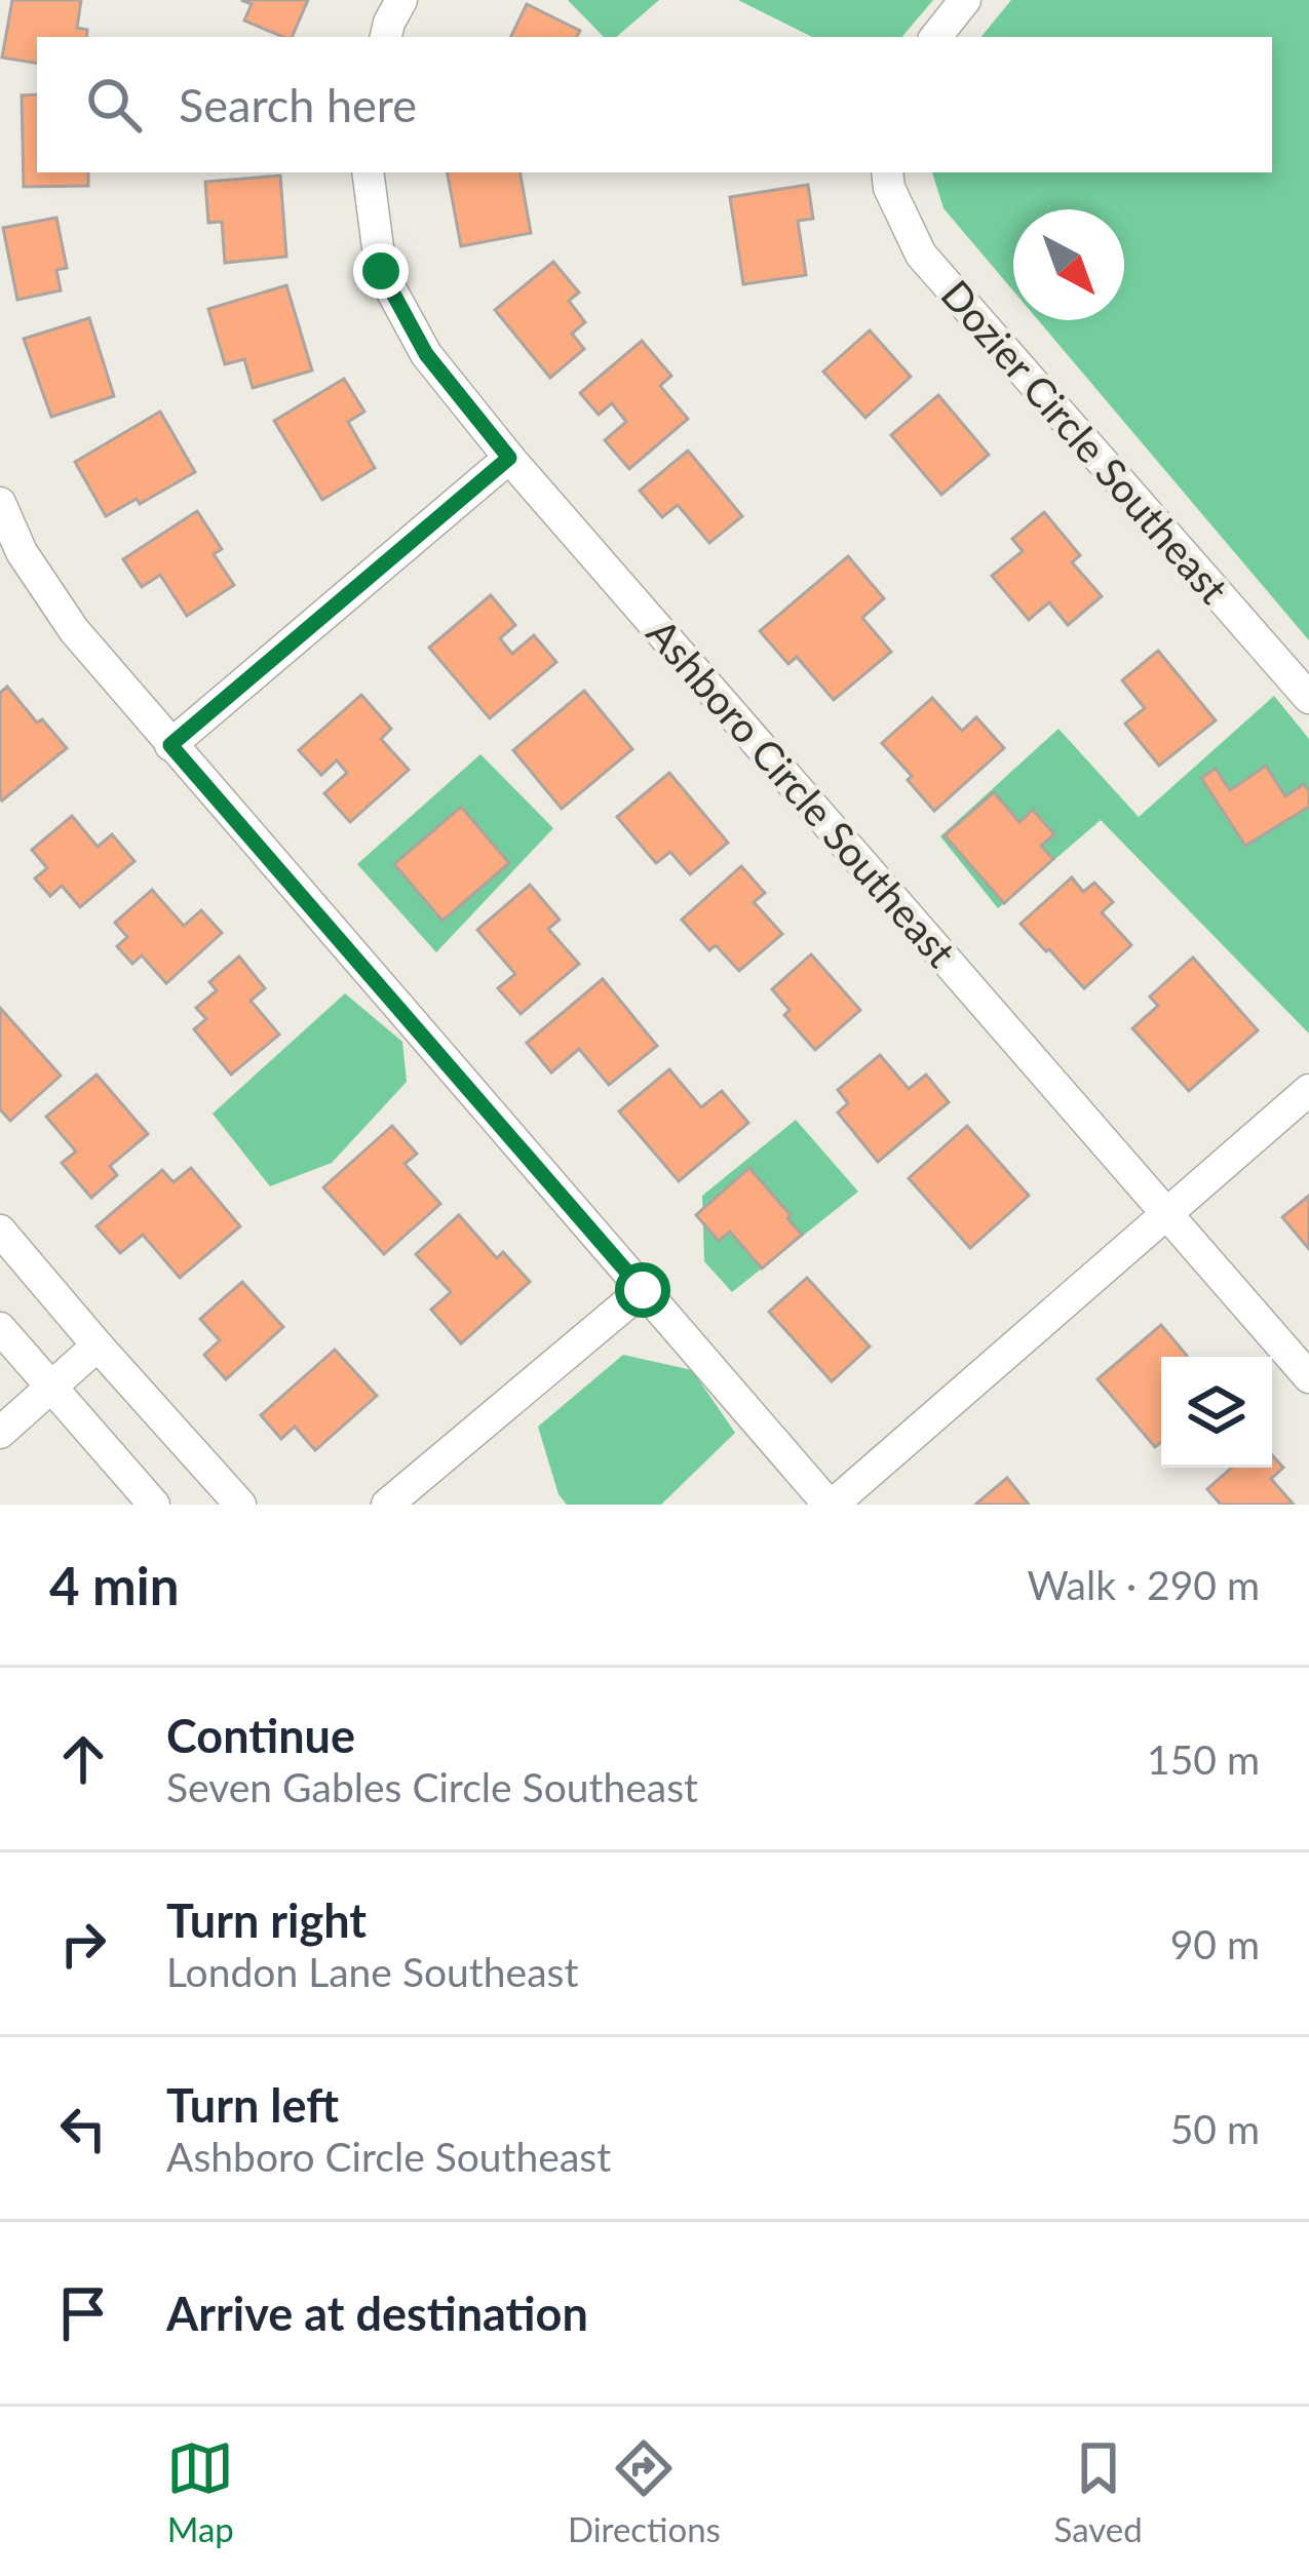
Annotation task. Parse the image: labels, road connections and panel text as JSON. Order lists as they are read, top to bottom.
{
  "streets": {
    "street": ["Dozier Circle Southeast", "Ashboro Circle Southeast"]
  },
  "north": "bottom right",
  "page": {
    "search": "Search here",
    "heading": ["4 min", "Walk · 290 m"],
    "list": [
      ["Continue", "Seven Gables Circle Southeast", "150 m"],
      ["Turn right", "London Lane Southeast", "90 m"],
      ["Turn left", "Ashboro Circle Southeast", "50 m"],
      "Arrive at destination"
    ],
    "nav": ["Map", "Directions", "Saved"]
  }
}
